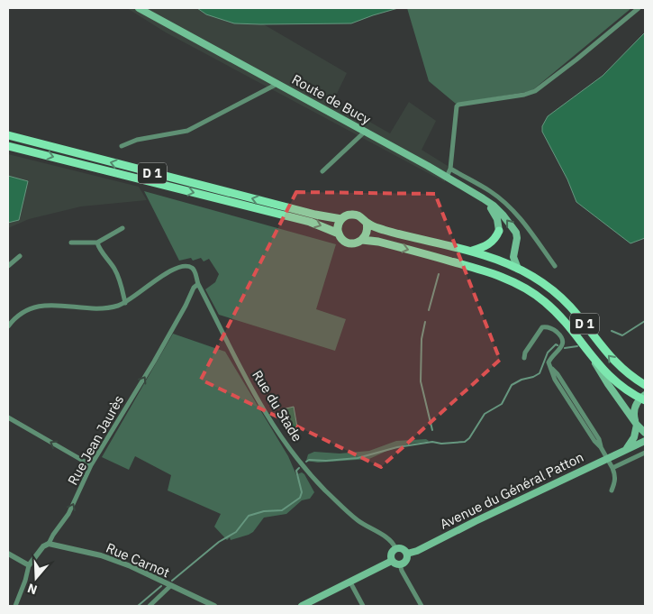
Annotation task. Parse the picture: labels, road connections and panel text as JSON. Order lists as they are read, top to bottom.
{
  "streets": {
    "main road": ["Route de Bucy", "D 1", "Avenue du Général Patton"],
    "street": ["Rue du Stade", "Rue Jean Jaurès", "Rue Carnot"]
  },
  "crossings": [
    ["Route de Bucy", "D 1"],
    ["Rue du Stade", "Rue Jean Jaurès"],
    ["Rue du Stade", "Avenue du Général Patton"],
    ["Rue Jean Jaurès", "Rue Carnot"]
  ],
  "one_way": ["Rue Jean Jaurès"],
  "north": "bottom"
}
